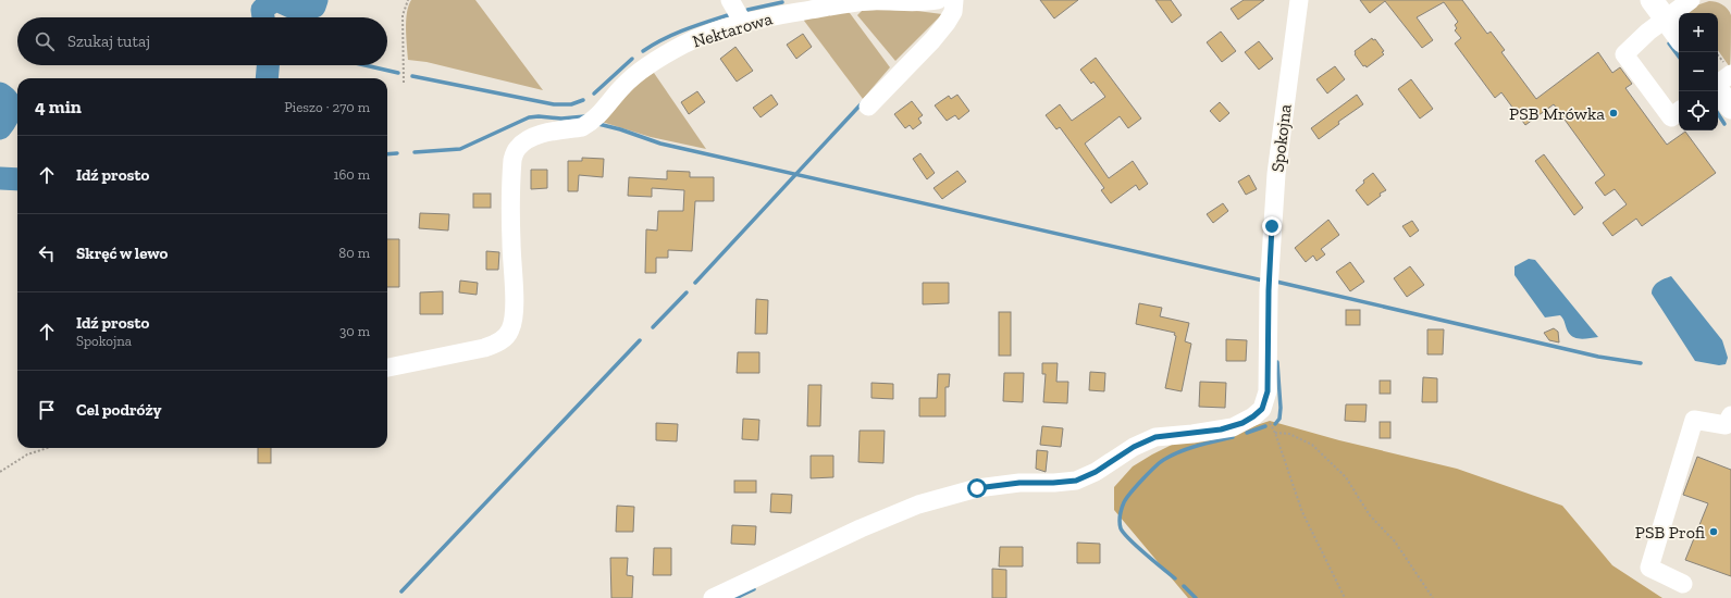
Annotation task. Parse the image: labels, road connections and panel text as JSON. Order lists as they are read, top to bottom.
{
  "streets": {
    "street": ["Nektarowa", "Spokojna"]
  },
  "places": ["PSB Mrówka", "PSB Profi"],
  "page": {
    "map_buttons": ["+", "−"],
    "search": "Szukaj tutaj",
    "heading": ["4 min", "Pieszo · 270 m"],
    "list": [
      ["Idź prosto", "160 m"],
      ["Skręć w lewo", "80 m"],
      ["Idź prosto", "Spokojna", "30 m"],
      "Cel podróży"
    ]
  }
}
